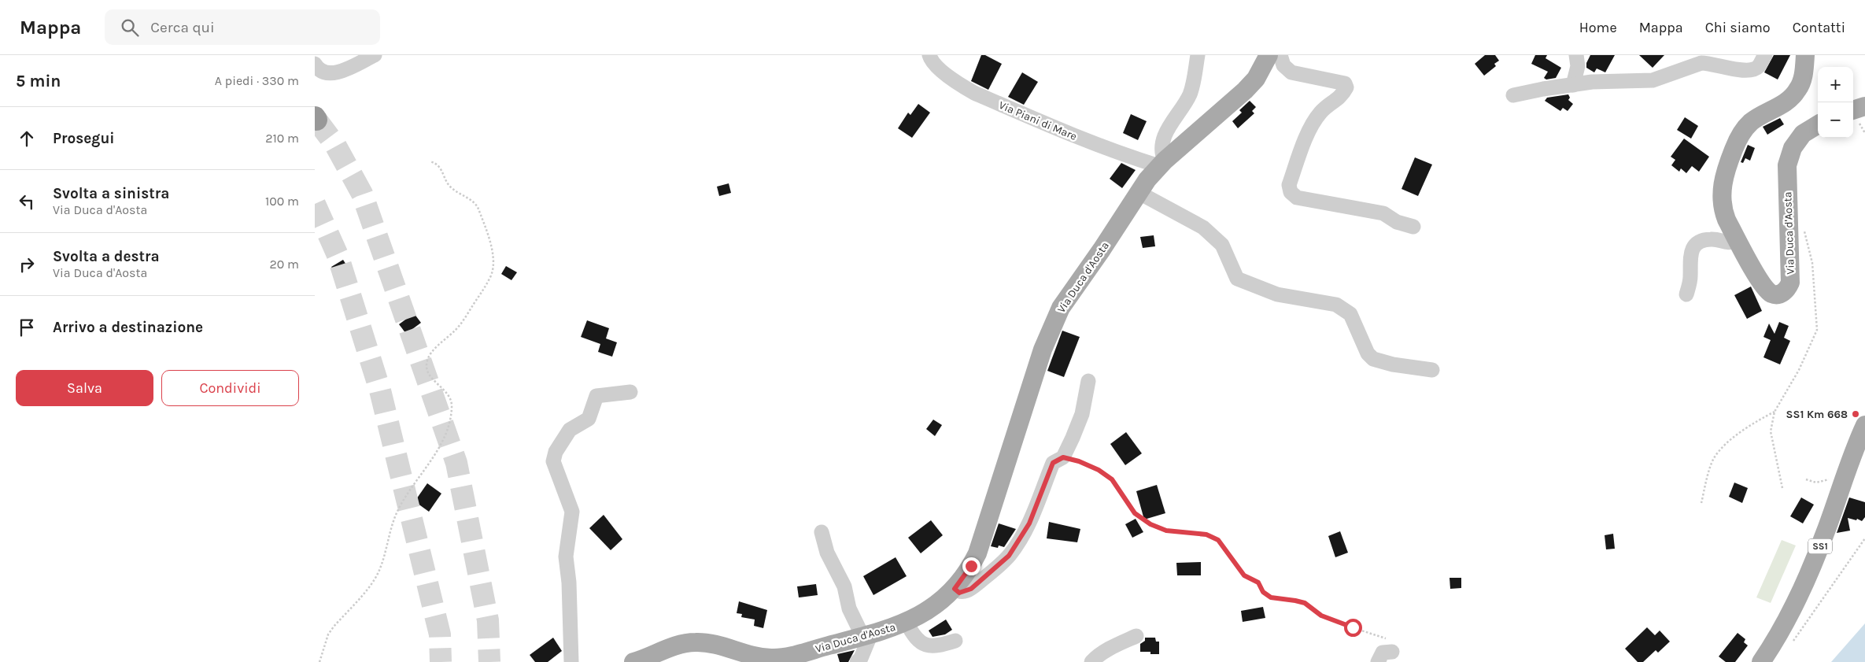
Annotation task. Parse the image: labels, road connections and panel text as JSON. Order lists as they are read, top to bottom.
{
  "streets": {
    "main road": ["Via Duca d'Aosta", "SS1"],
    "street": ["Via Piani di Mare"]
  },
  "crossings": [
    ["Via Piani di Mare", "Via Duca d'Aosta"]
  ],
  "places": ["SS1 Km 668"],
  "page": {
    "header": "Mappa",
    "search": "Cerca qui",
    "nav": [
      "Home",
      "Mappa",
      "Chi siamo",
      "Contatti"
    ],
    "heading": ["5 min", "A piedi · 330 m"],
    "map_buttons": ["+", "−"],
    "list": [
      ["Prosegui", "210 m"],
      ["Svolta a sinistra", "Via Duca d'Aosta", "100 m"],
      ["Svolta a destra", "Via Duca d'Aosta", "20 m"],
      "Arrivo a destinazione"
    ],
    "buttons": ["Salva", "Condividi"]
  }
}
